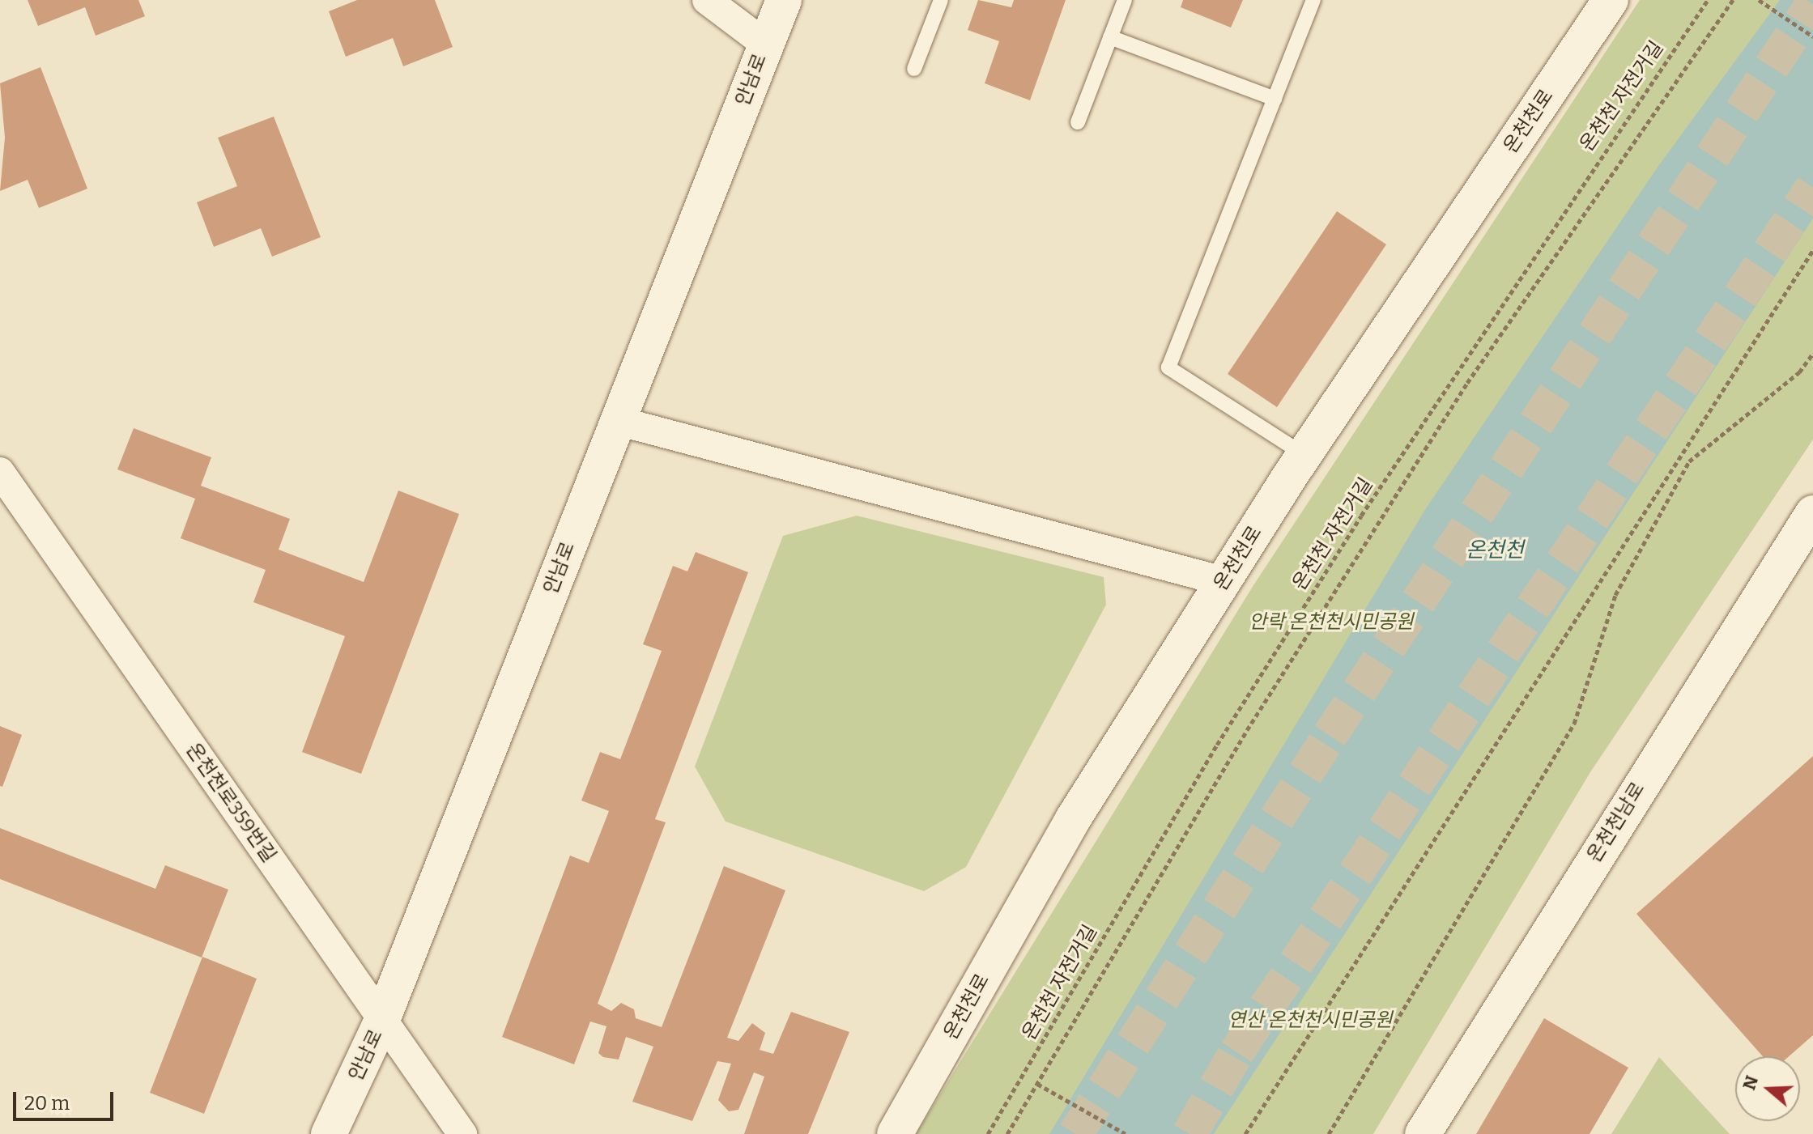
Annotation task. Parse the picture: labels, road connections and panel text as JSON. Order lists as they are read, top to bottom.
{
  "streets": {
    "street": [
      "안남로",
      "온천천로",
      "온천천로359번길",
      "온천천남로"
    ],
    "path": ["온천천 자전거길"]
  },
  "crossings": [
    ["안남로", "온천천로359번길"]
  ],
  "water": ["온천천"],
  "parks": ["안락 온천천시민공원", "연산 온천천시민공원"],
  "scale_bar": "20 m",
  "north": "left"
}
